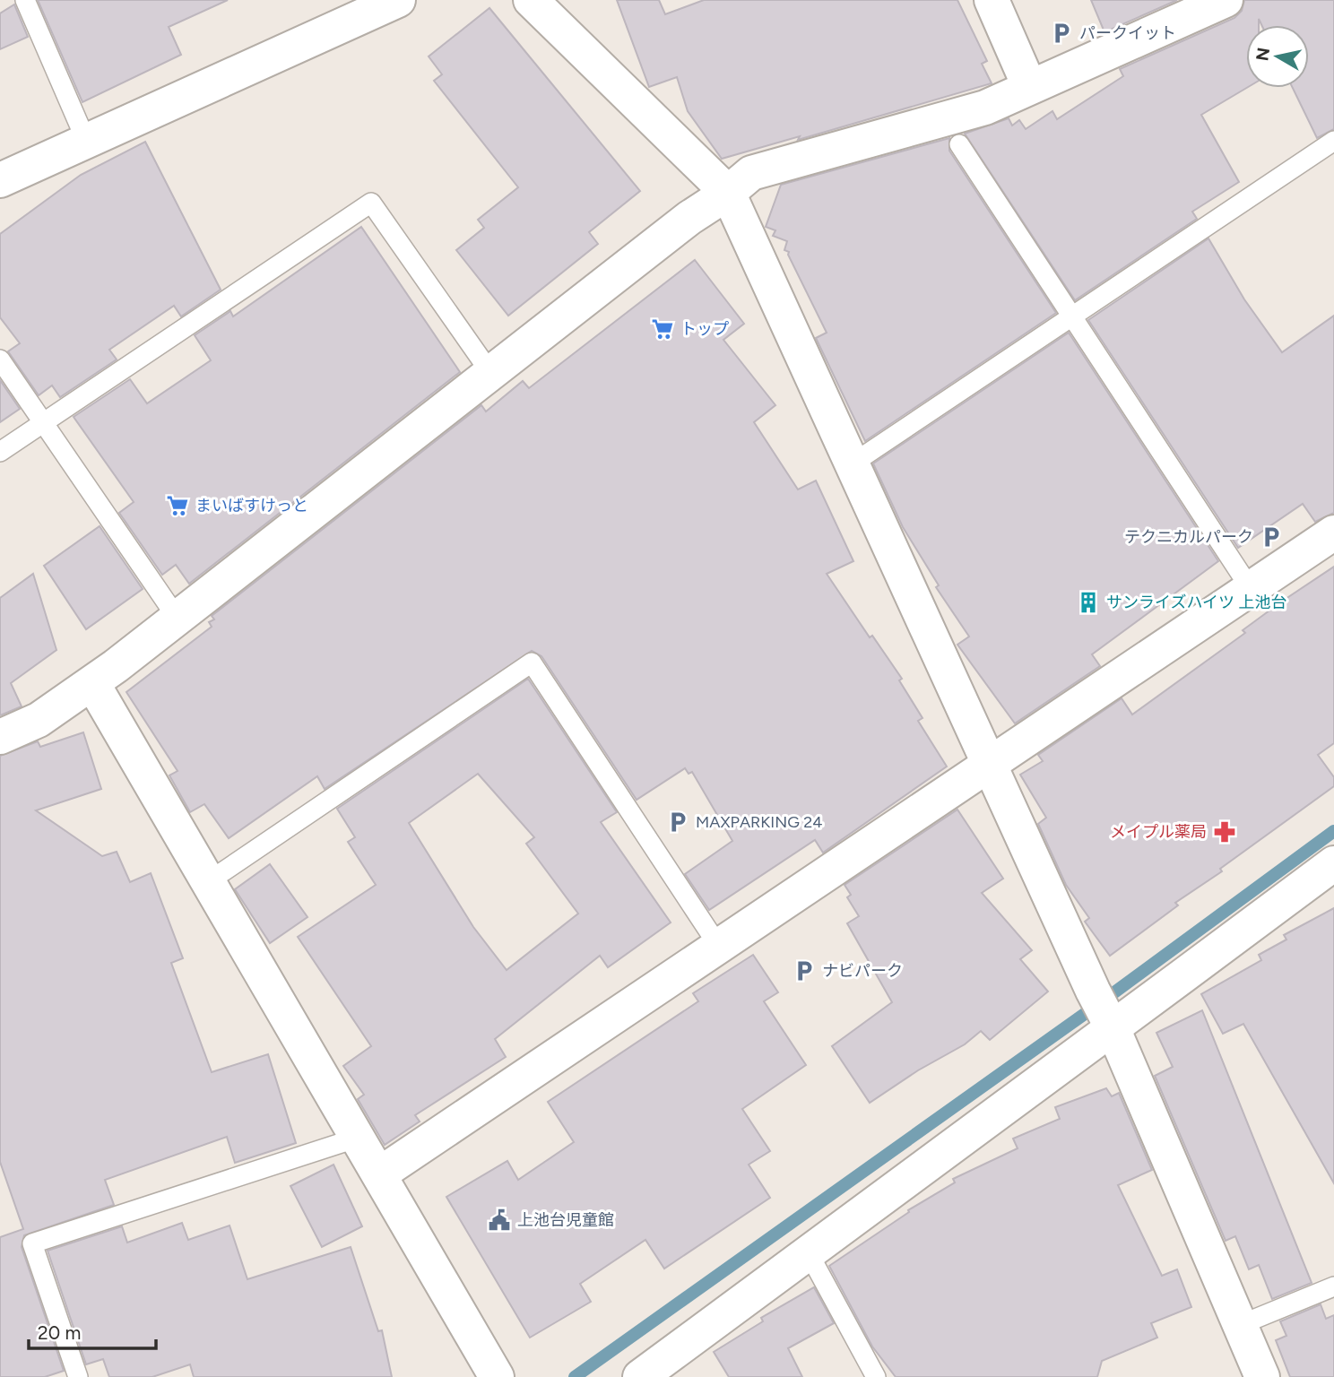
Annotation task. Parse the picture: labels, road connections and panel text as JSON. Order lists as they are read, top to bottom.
{
  "places": {
    "parking": [
      "パークイット",
      "テクニカルパーク",
      "MAXPARKING 24",
      "ナビパーク"
    ],
    "supermarket": ["トップ", "まいばすけっと"],
    "building": ["サンライズハイツ 上池台"],
    "pharmacy": ["メイプル薬局"],
    "public building": ["上池台児童館"]
  },
  "scale_bar": "20 m",
  "north": "left"
}
